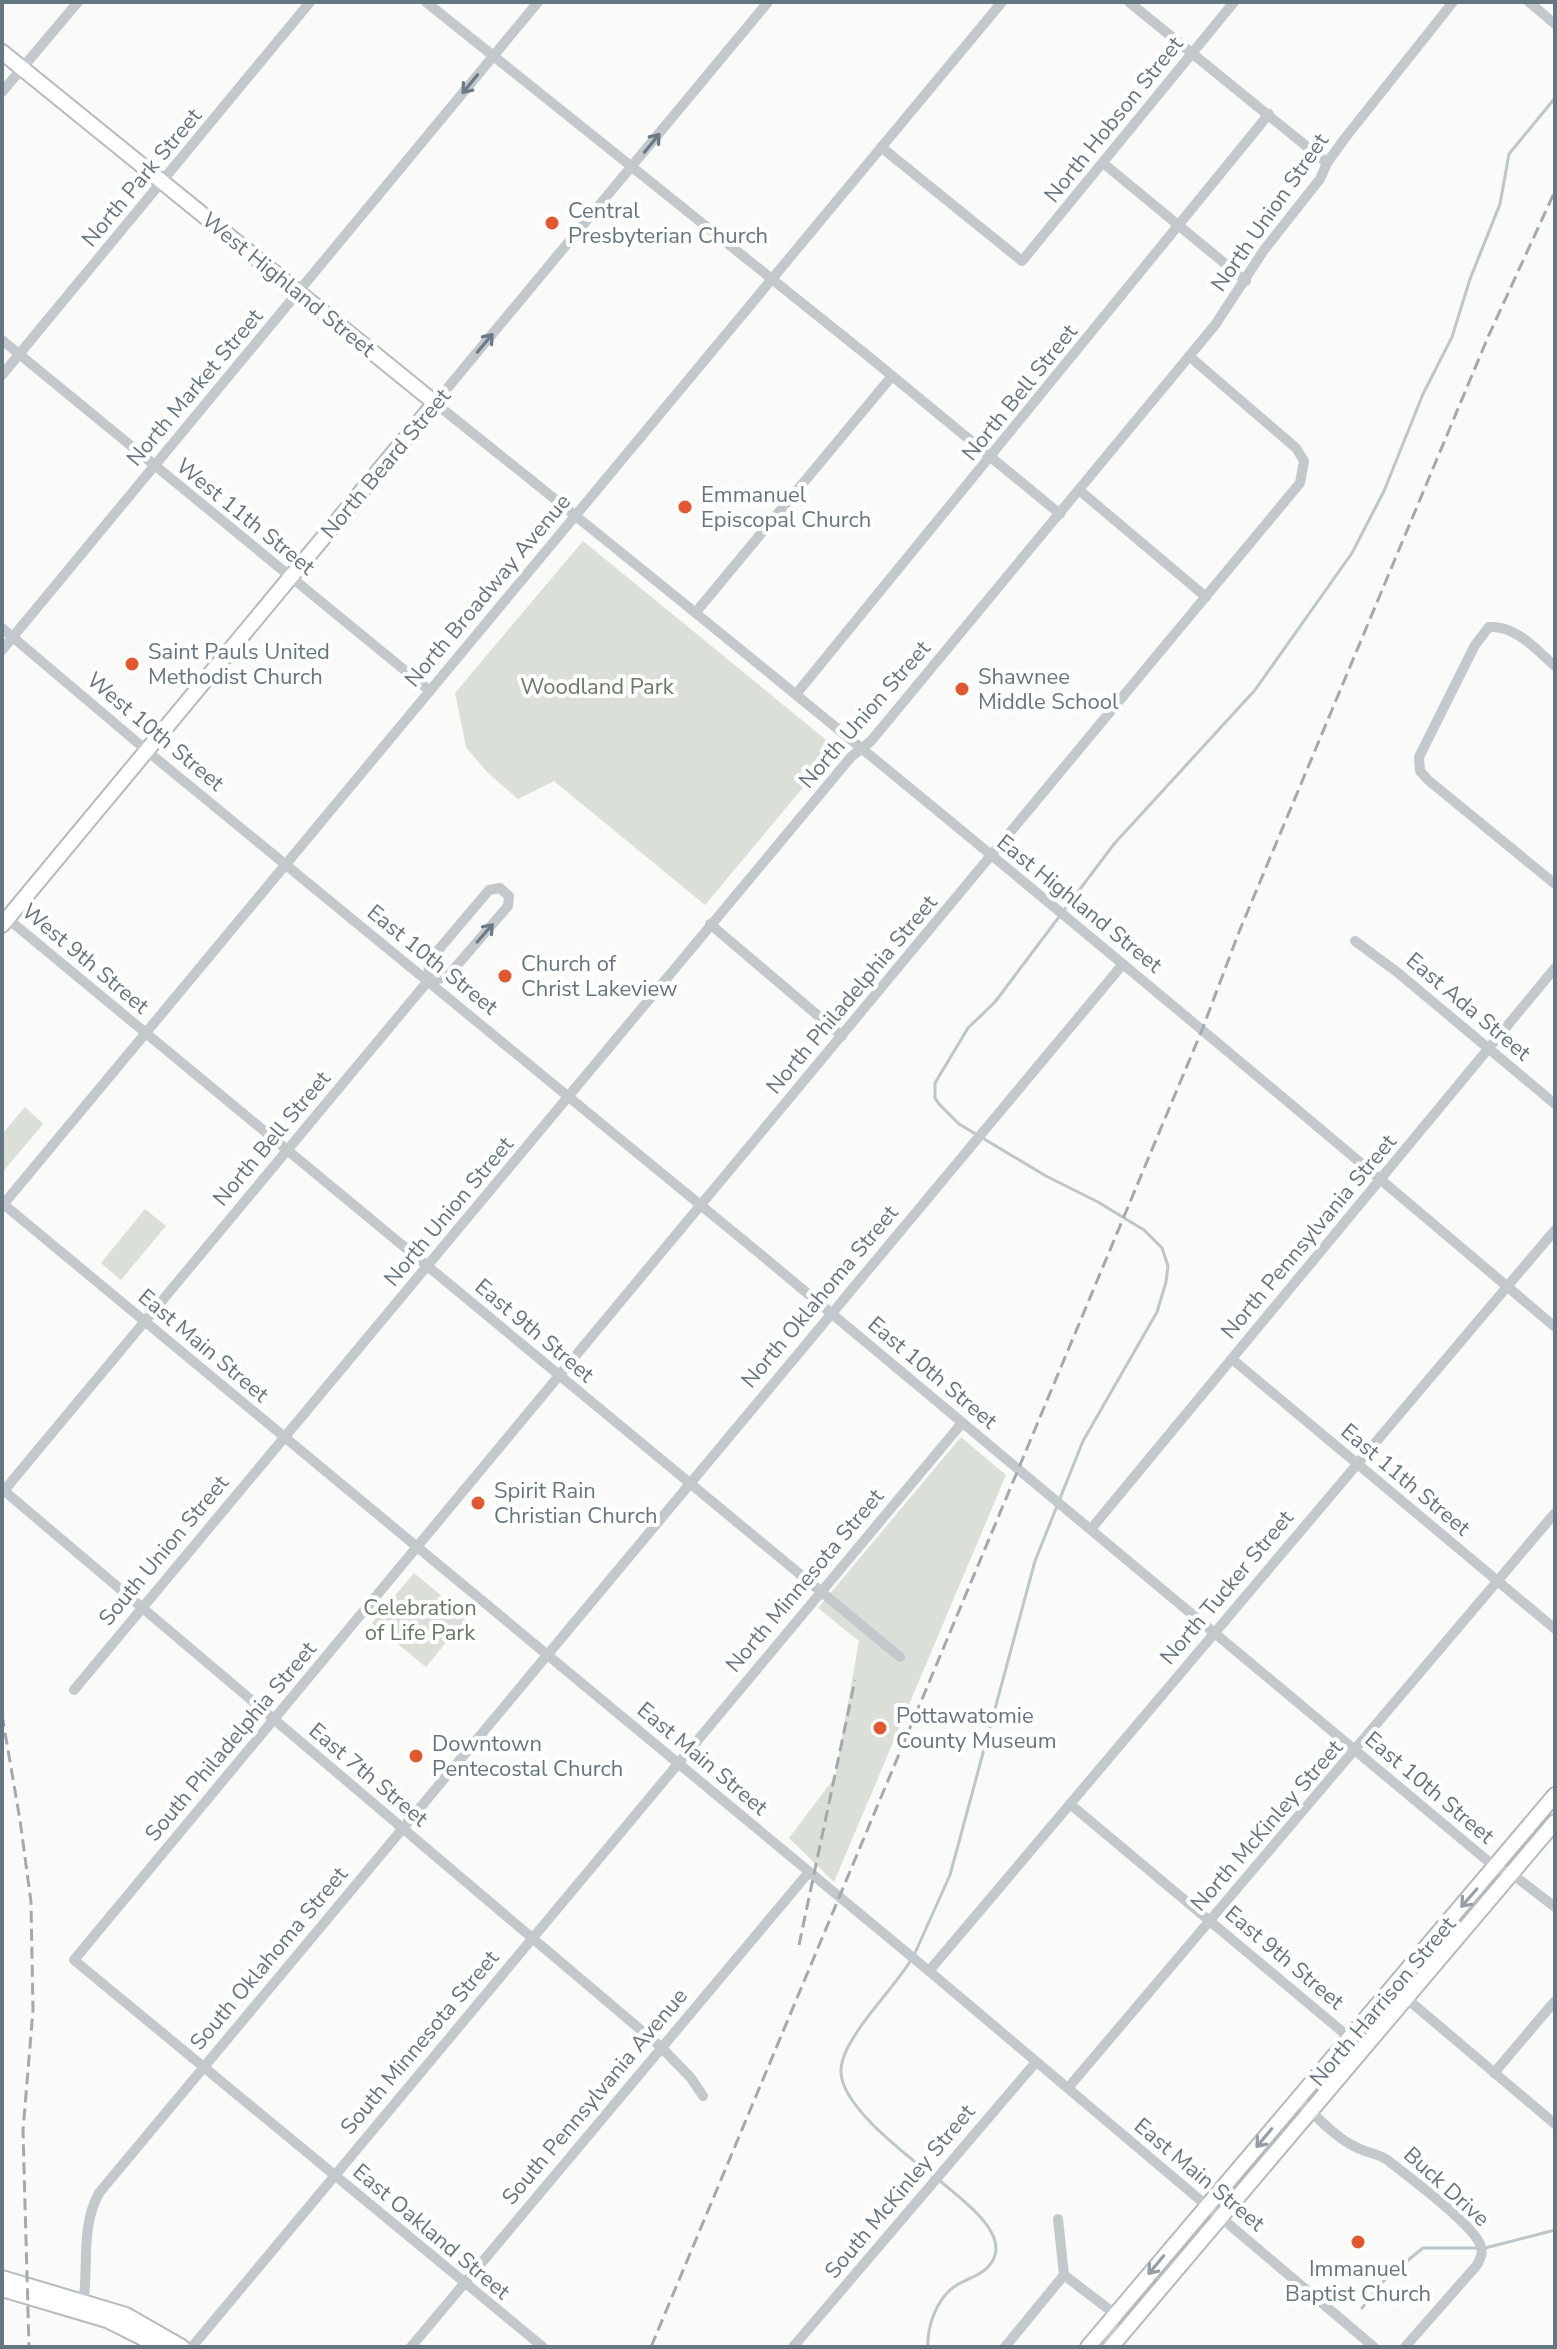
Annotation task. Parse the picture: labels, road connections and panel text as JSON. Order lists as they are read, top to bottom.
{
  "streets": {
    "main road": ["West Highland Street", "North Beard Street", "North Harrison Street"],
    "street": [
      "North Hobson Street",
      "North Park Street",
      "North Union Street",
      "North Market Street",
      "North Bell Street",
      "West 11th Street",
      "North Broadway Avenue",
      "West 10th Street",
      "East Highland Street",
      "West 9th Street",
      "East 10th Street",
      "North Philadelphia Street",
      "East Ada Street",
      "North Pennsylvania Street",
      "North Oklahoma Street",
      "East 9th Street",
      "East Main Street",
      "East 11th Street",
      "South Union Street",
      "North Minnesota Street",
      "North Tucker Street",
      "South Philadelphia Street",
      "East 7th Street",
      "North McKinley Street",
      "South Oklahoma Street",
      "South Minnesota Street",
      "South Pennsylvania Avenue",
      "Buck Drive",
      "South McKinley Street",
      "East Oakland Street"
    ]
  },
  "crossings": [
    ["North Hobson Street", "North Broadway Avenue"],
    ["North Park Street", "West Highland Street"],
    ["North Park Street", "West 11th Street"],
    ["North Union Street", "East Highland Street"],
    ["North Union Street", "East 10th Street"],
    ["North Union Street", "North Philadelphia Street"],
    ["North Union Street", "East 9th Street"],
    ["North Union Street", "East Main Street"],
    ["North Union Street", "South Union Street"],
    ["West Highland Street", "North Market Street"],
    ["West Highland Street", "North Beard Street"],
    ["West Highland Street", "North Broadway Avenue"],
    ["West Highland Street", "East Highland Street"],
    ["North Market Street", "West 11th Street"],
    ["North Market Street", "West 10th Street"],
    ["North Bell Street", "East Highland Street"],
    ["North Bell Street", "East 10th Street"],
    ["North Bell Street", "East 9th Street"],
    ["North Bell Street", "East Main Street"],
    ["North Bell Street", "East 7th Street"],
    ["North Beard Street", "West 11th Street"],
    ["North Beard Street", "West 10th Street"],
    ["North Beard Street", "West 9th Street"],
    ["West 11th Street", "North Broadway Avenue"],
    ["North Broadway Avenue", "West 10th Street"],
    ["North Broadway Avenue", "East Highland Street"],
    ["North Broadway Avenue", "West 9th Street"],
    ["North Broadway Avenue", "East 10th Street"],
    ["North Broadway Avenue", "East 9th Street"],
    ["North Broadway Avenue", "East Main Street"],
    ["West 10th Street", "East 10th Street"],
    ["East Highland Street", "North Philadelphia Street"],
    ["East Highland Street", "North Pennsylvania Street"],
    ["East Highland Street", "North Oklahoma Street"],
    ["East Highland Street", "North Tucker Street"],
    ["West 9th Street", "East 9th Street"],
    ["East 10th Street", "North Philadelphia Street"],
    ["East 10th Street", "North Pennsylvania Street"],
    ["East 10th Street", "North Oklahoma Street"],
    ["East 10th Street", "North Minnesota Street"],
    ["East 10th Street", "North Tucker Street"],
    ["East 10th Street", "North McKinley Street"],
    ["East 10th Street", "North Harrison Street"],
    ["North Philadelphia Street", "East 9th Street"],
    ["North Philadelphia Street", "East Main Street"],
    ["North Philadelphia Street", "South Philadelphia Street"],
    ["East Ada Street", "North Pennsylvania Street"],
    ["North Pennsylvania Street", "East 11th Street"],
    ["North Oklahoma Street", "East 9th Street"],
    ["North Oklahoma Street", "East Main Street"],
    ["North Oklahoma Street", "South Oklahoma Street"],
    ["East 9th Street", "North Minnesota Street"],
    ["East 9th Street", "North Tucker Street"],
    ["East 9th Street", "North McKinley Street"],
    ["East 9th Street", "North Harrison Street"],
    ["East Main Street", "South Union Street"],
    ["East Main Street", "North Minnesota Street"],
    ["East Main Street", "North Tucker Street"],
    ["East Main Street", "South Philadelphia Street"],
    ["East Main Street", "North McKinley Street"],
    ["East Main Street", "South Oklahoma Street"],
    ["East Main Street", "North Harrison Street"],
    ["East Main Street", "South Minnesota Street"],
    ["East Main Street", "South Pennsylvania Avenue"],
    ["East Main Street", "South McKinley Street"],
    ["East 11th Street", "North Tucker Street"],
    ["East 11th Street", "North McKinley Street"],
    ["South Union Street", "East 7th Street"],
    ["North Minnesota Street", "South Minnesota Street"],
    ["South Philadelphia Street", "East 7th Street"],
    ["South Philadelphia Street", "East Oakland Street"],
    ["East 7th Street", "South Oklahoma Street"],
    ["East 7th Street", "South Minnesota Street"],
    ["East 7th Street", "South Pennsylvania Avenue"],
    ["South Oklahoma Street", "East Oakland Street"],
    ["North Harrison Street", "Buck Drive"],
    ["South Minnesota Street", "East Oakland Street"],
    ["South Pennsylvania Avenue", "East Oakland Street"]
  ],
  "one_way": ["North Market Street", "North Beard Street"],
  "parks": ["Woodland Park", "Celebration of Life Park"],
  "places": [
    "Central Presbyterian Church",
    "Emmanuel Episcopal Church",
    "Saint Pauls United Methodist Church",
    "Shawnee Middle School",
    "Church of Christ Lakeview",
    "Spirit Rain Christian Church",
    "Pottawatomie County Museum",
    "Downtown Pentecostal Church",
    "Immanuel Baptist Church"
  ]
}
